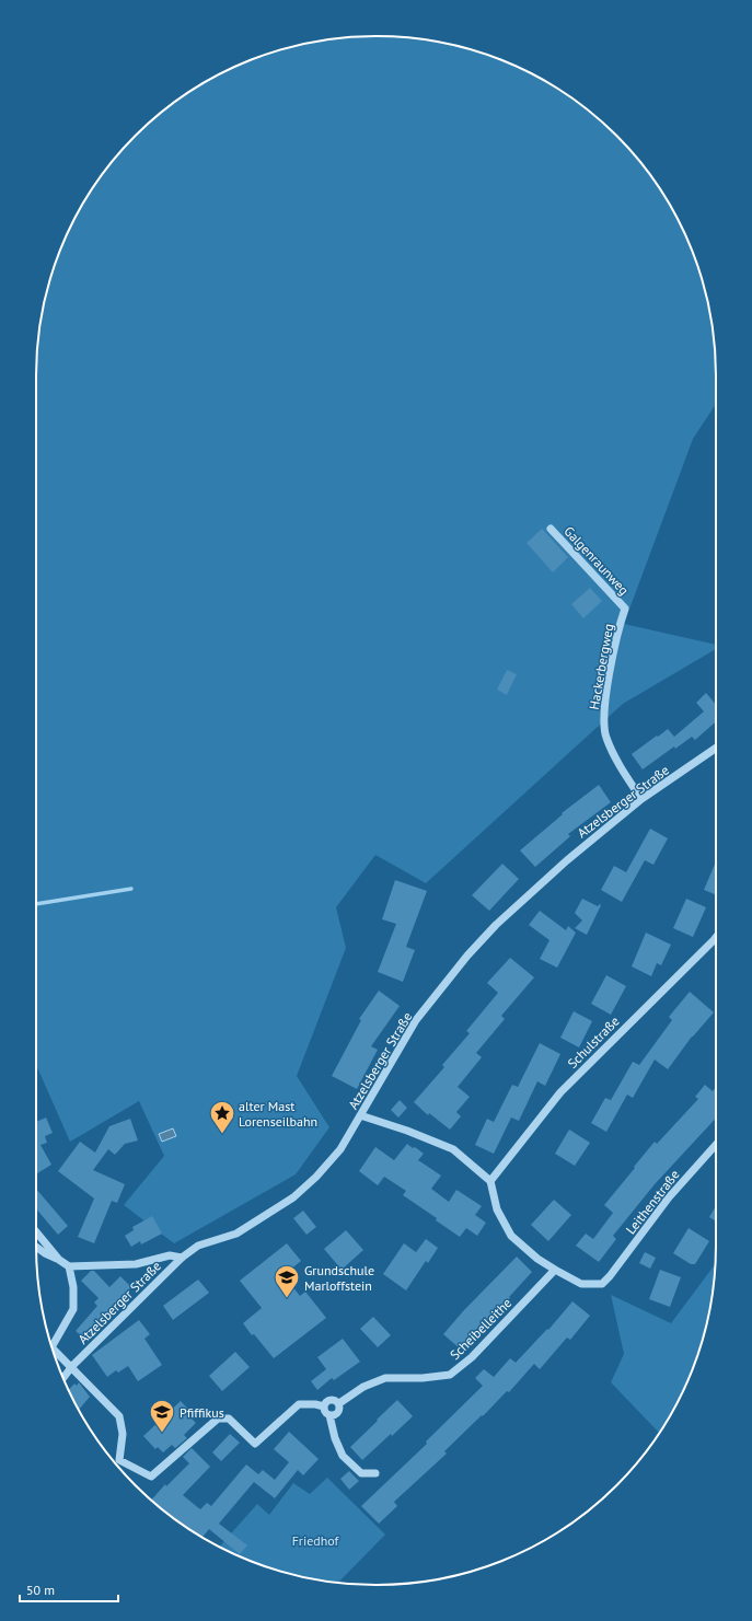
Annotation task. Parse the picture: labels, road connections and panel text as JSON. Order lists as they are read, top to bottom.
{
  "streets": {
    "street": [
      "Galgenraunweg",
      "Hackerbergweg",
      "Atzelsberger Straße",
      "Schulstraße",
      "Leithenstraße",
      "Scheibelleithe"
    ]
  },
  "crossings": [
    ["Galgenraunweg", "Hackerbergweg"],
    ["Hackerbergweg", "Atzelsberger Straße"],
    ["Atzelsberger Straße", "Scheibelleithe"],
    ["Leithenstraße", "Scheibelleithe"]
  ],
  "parks": ["Friedhof"],
  "places": {
    "place": ["alter Mast Lorenseilbahn"],
    "school or university": ["Grundschule Marloffstein", "Pfiffikus"]
  },
  "scale_bar": "50 m"
}
